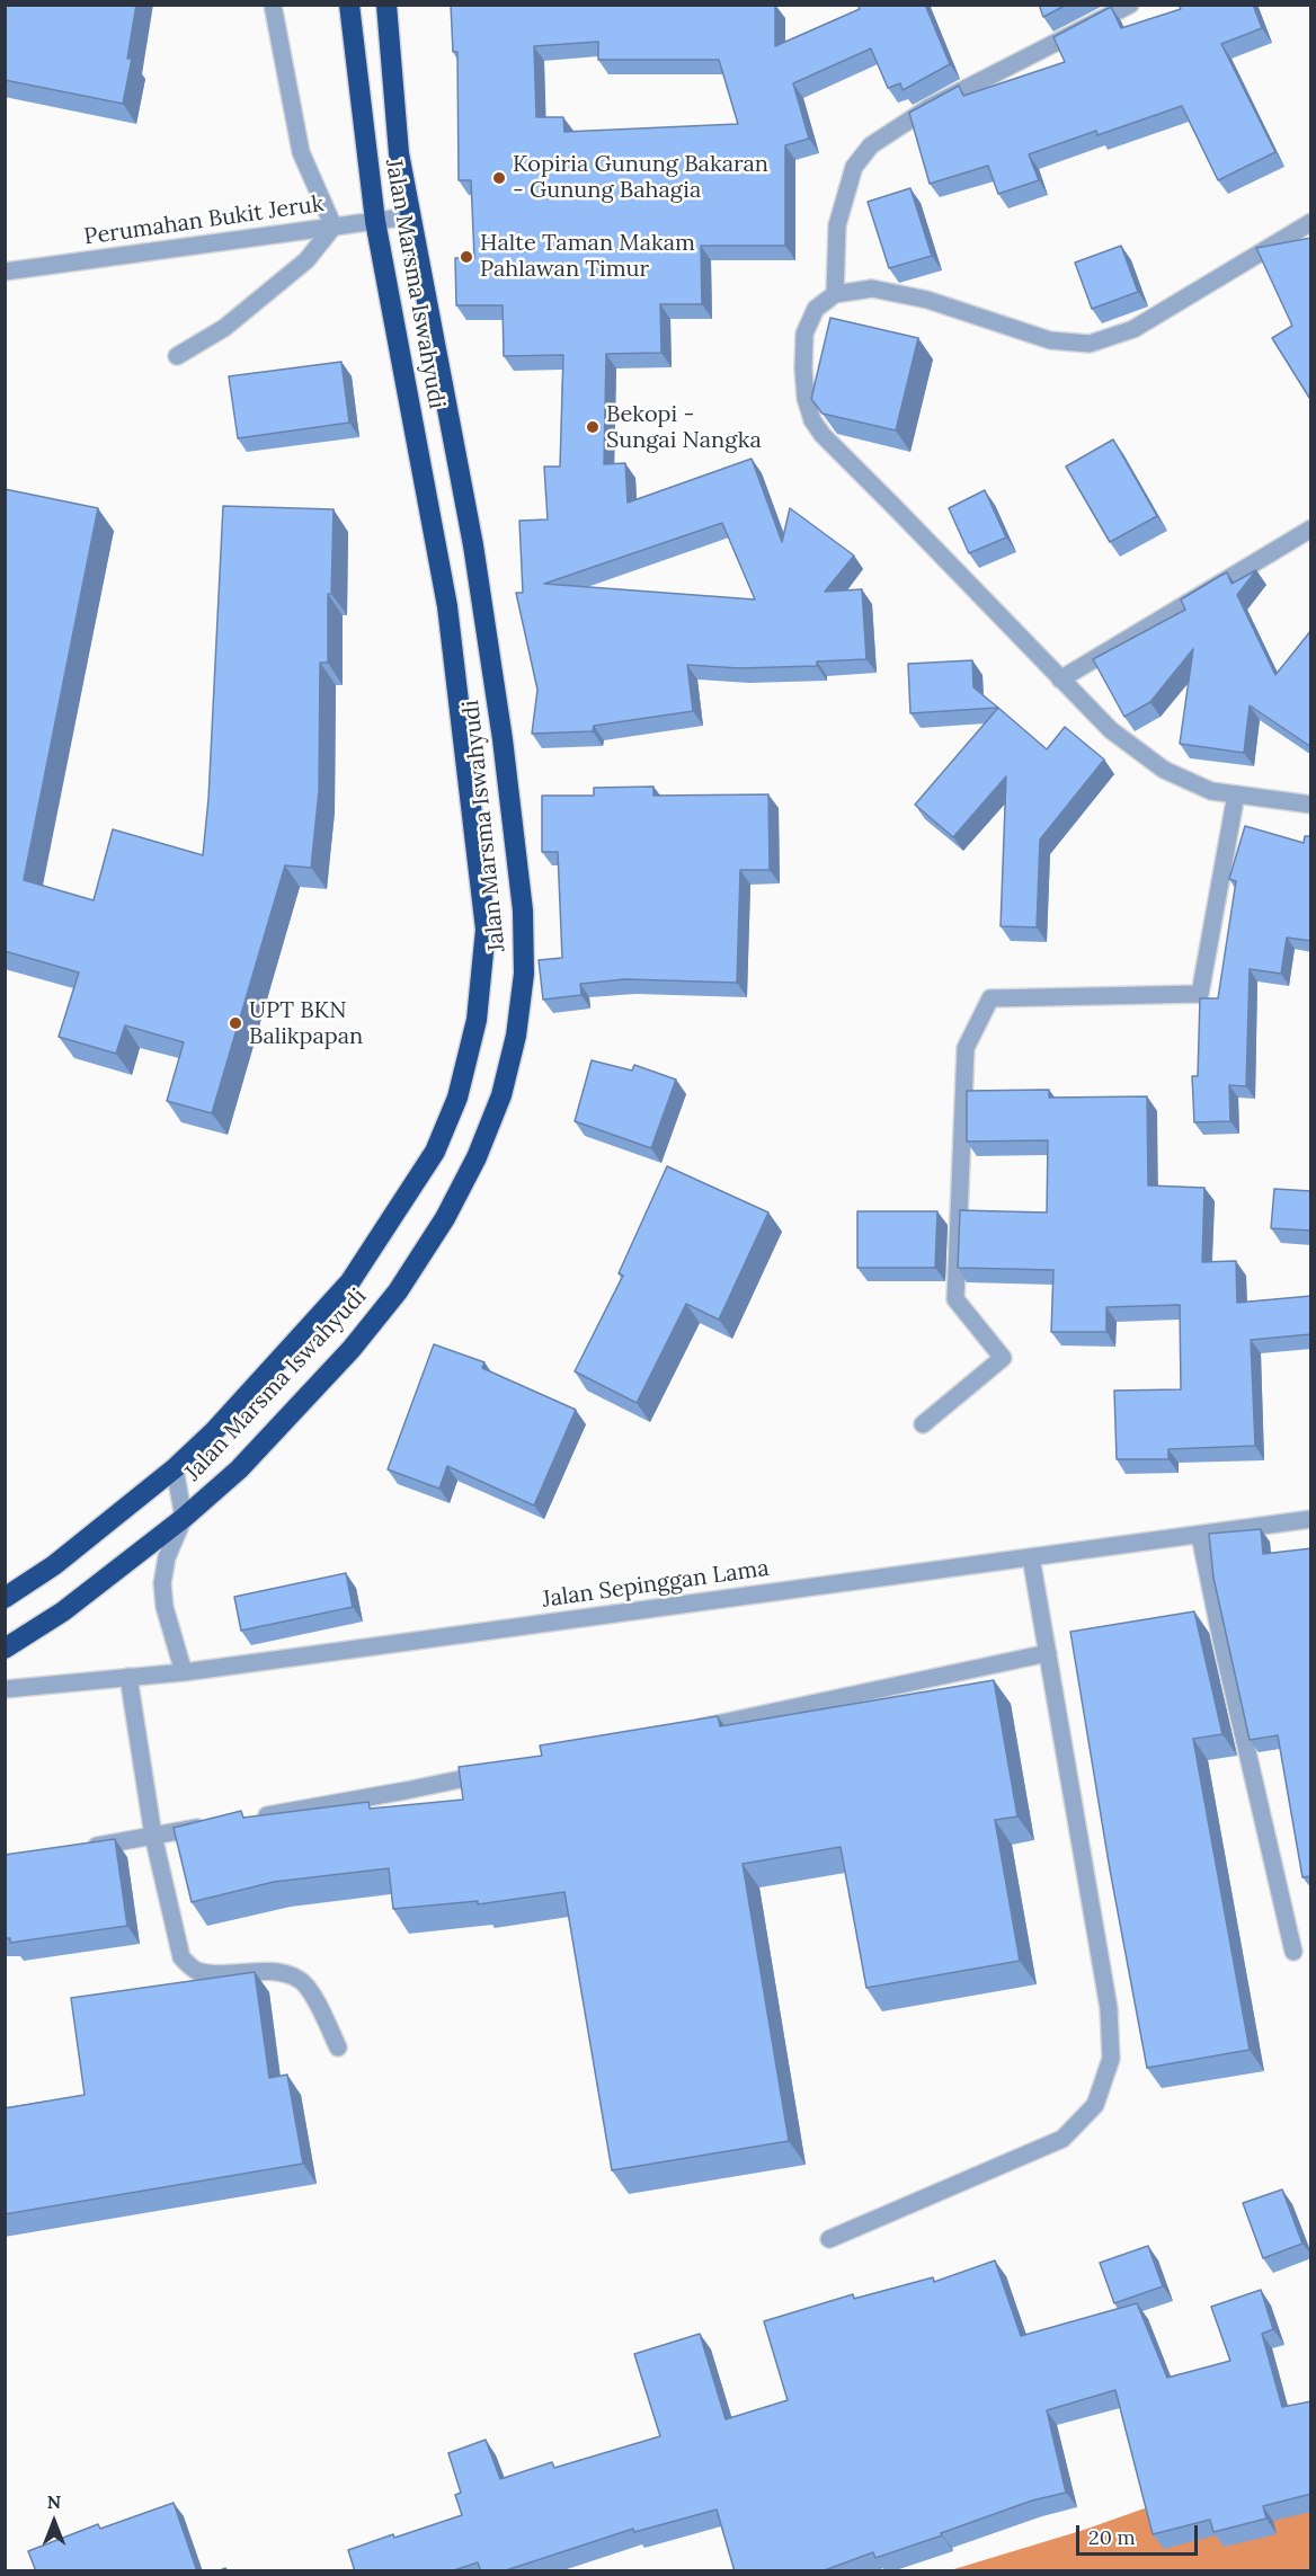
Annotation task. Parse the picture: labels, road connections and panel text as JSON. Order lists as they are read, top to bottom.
{
  "streets": {
    "highway": ["Jalan Marsma Iswahyudi"],
    "street": ["Perumahan Bukit Jeruk", "Jalan Sepinggan Lama"]
  },
  "crossings": [
    ["Perumahan Bukit Jeruk", "Jalan Marsma Iswahyudi"]
  ],
  "places": [
    "Kopiria Gunung Bakaran - Gunung Bahagia",
    "Halte Taman Makam Pahlawan Timur",
    "Bekopi - Sungai Nangka",
    "UPT BKN Balikpapan"
  ],
  "scale_bar": "20 m",
  "north": "top"
}
